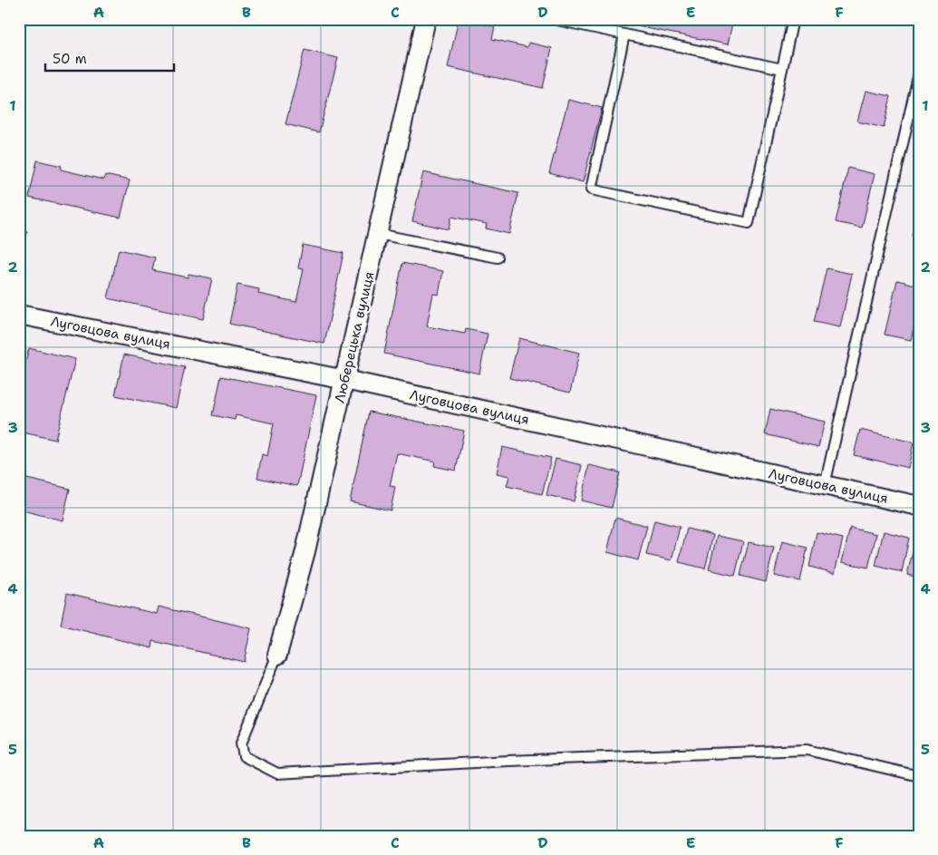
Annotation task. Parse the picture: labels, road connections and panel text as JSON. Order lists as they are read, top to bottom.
{
  "streets": {
    "street": ["Луговцова вулиця", "Люберецька вулиця"]
  },
  "crossings": [
    ["Луговцова вулиця", "Люберецька вулиця"]
  ],
  "scale_bar": "50 m",
  "grid": {
    "columns": [
      "A",
      "B",
      "C",
      "D",
      "E",
      "F"
    ],
    "rows": [
      "1",
      "2",
      "3",
      "4",
      "5"
    ]
  }
}
